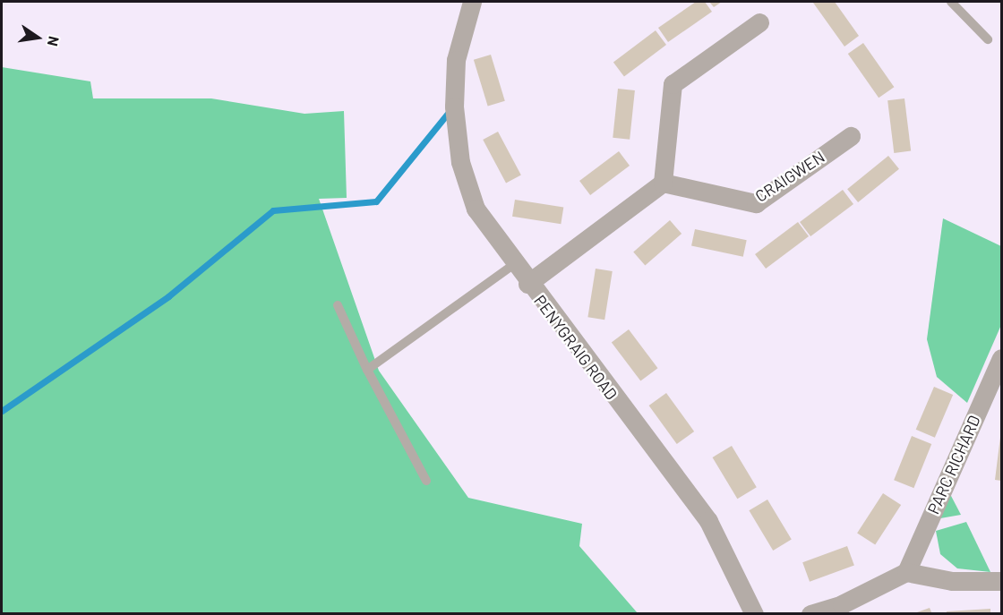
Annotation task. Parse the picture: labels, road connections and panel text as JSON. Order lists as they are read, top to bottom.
{
  "streets": {
    "street": ["CRAIGWEN", "PENYGRAIG ROAD", "PARC RICHARD"]
  },
  "north": "right"
}
